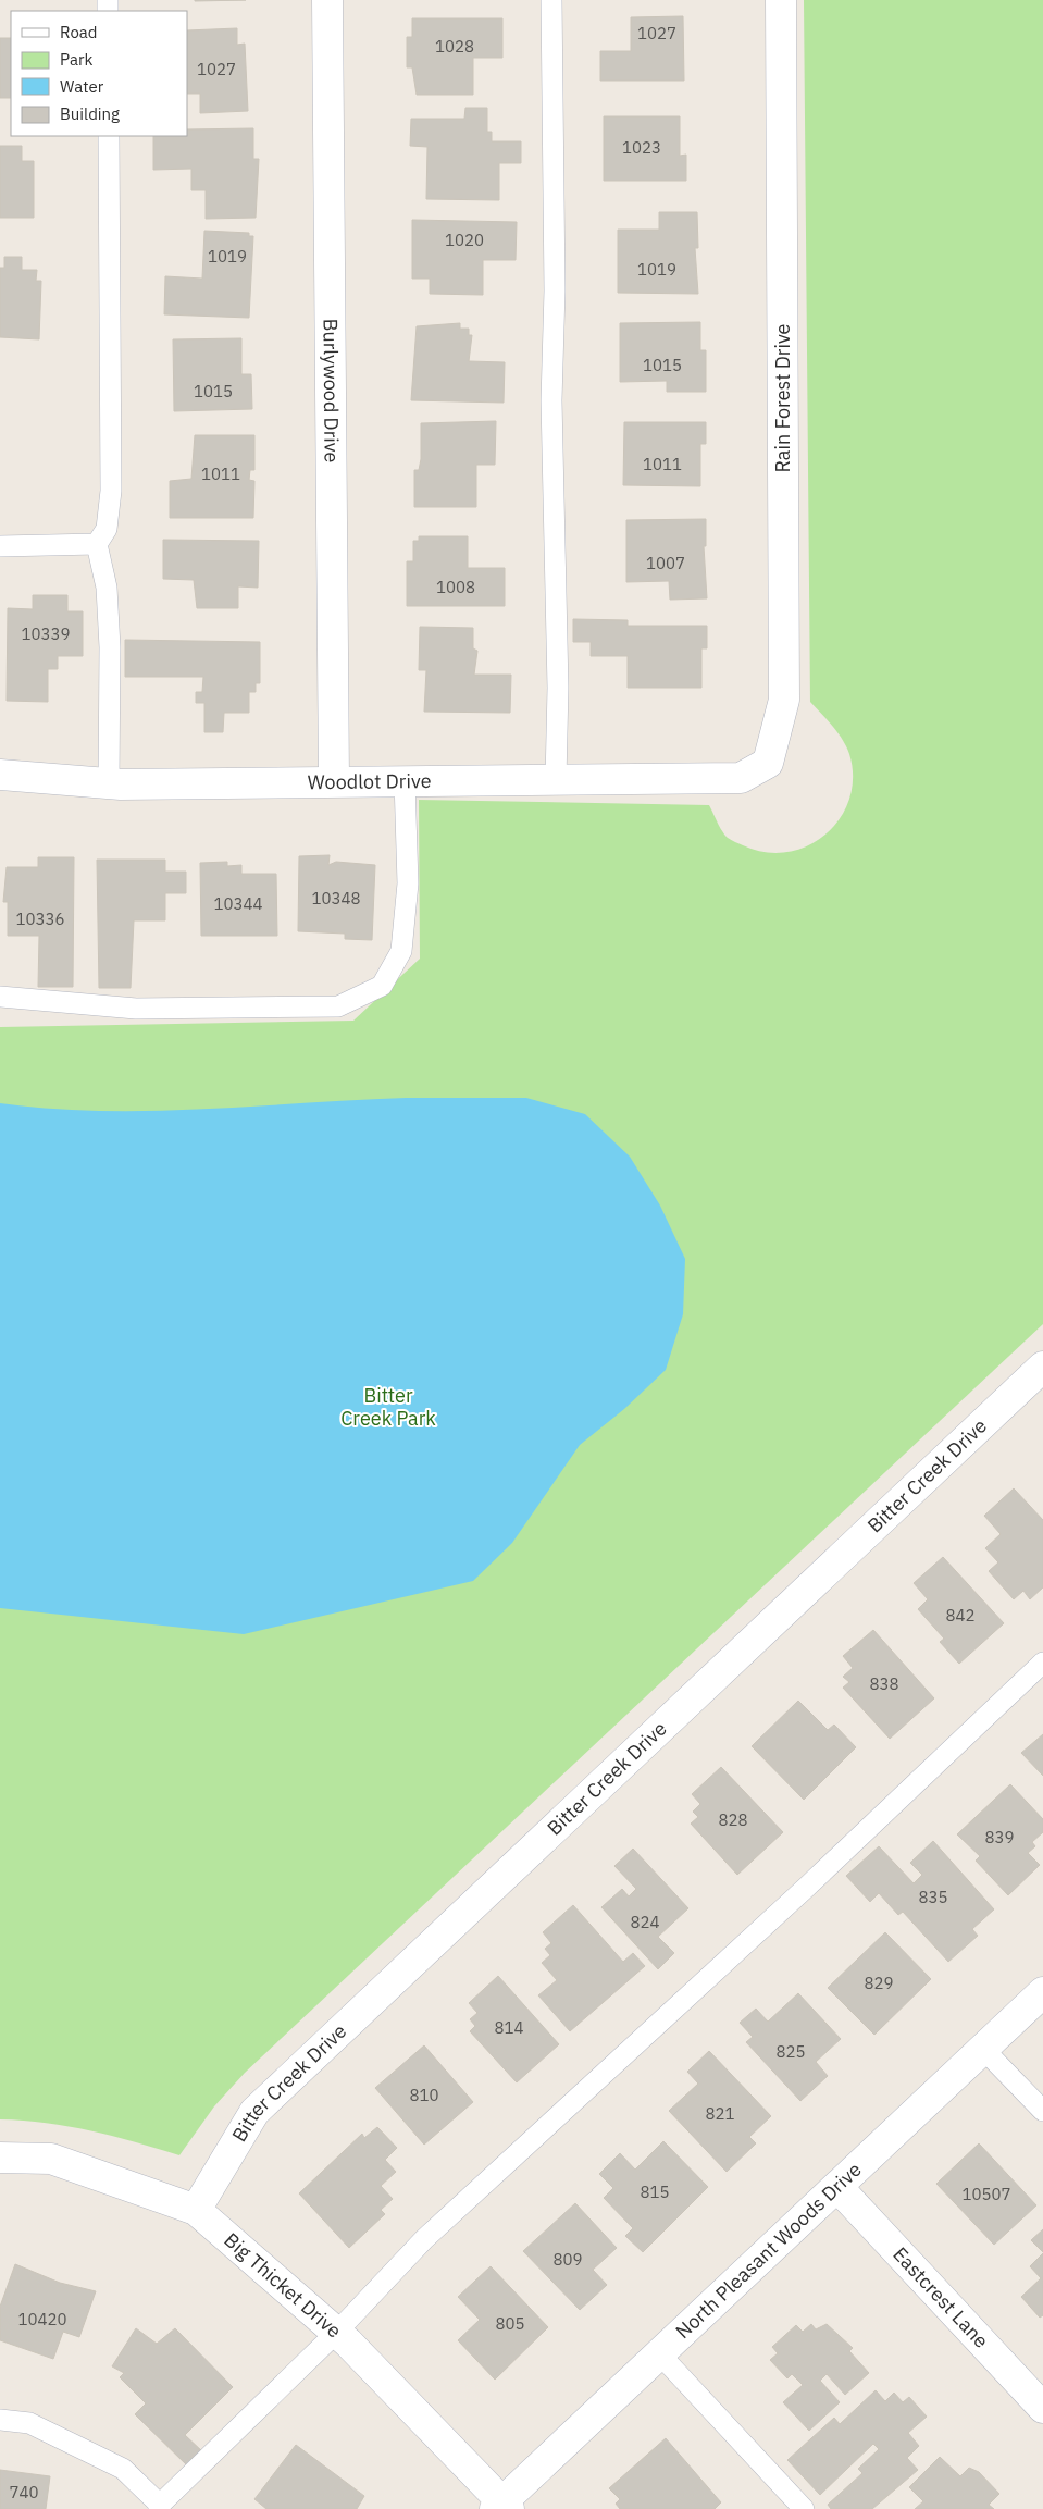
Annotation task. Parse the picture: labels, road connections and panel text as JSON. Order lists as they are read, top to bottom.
{
  "streets": {
    "street": [
      "Burlywood Drive",
      "Rain Forest Drive",
      "Woodlot Drive",
      "Bitter Creek Drive",
      "North Pleasant Woods Drive",
      "Big Thicket Drive",
      "Eastcrest Lane"
    ]
  },
  "crossings": [
    ["Burlywood Drive", "Woodlot Drive"],
    ["Rain Forest Drive", "Woodlot Drive"],
    ["Bitter Creek Drive", "Big Thicket Drive"],
    ["North Pleasant Woods Drive", "Big Thicket Drive"],
    ["North Pleasant Woods Drive", "Eastcrest Lane"]
  ],
  "parks": ["Bitter Creek Park"],
  "house_numbers": [
    "1027",
    "1028",
    "1027",
    "1023",
    "1020",
    "1019",
    "1019",
    "1015",
    "1015",
    "1011",
    "1011",
    "1007",
    "1008",
    "10339",
    "10348",
    "10344",
    "10336",
    "842",
    "838",
    "828",
    "839",
    "835",
    "824",
    "829",
    "814",
    "825",
    "810",
    "821",
    "815",
    "10507",
    "809",
    "10420",
    "805",
    "740"
  ],
  "legend": [
    "Road",
    "Park",
    "Water",
    "Building"
  ]
}
